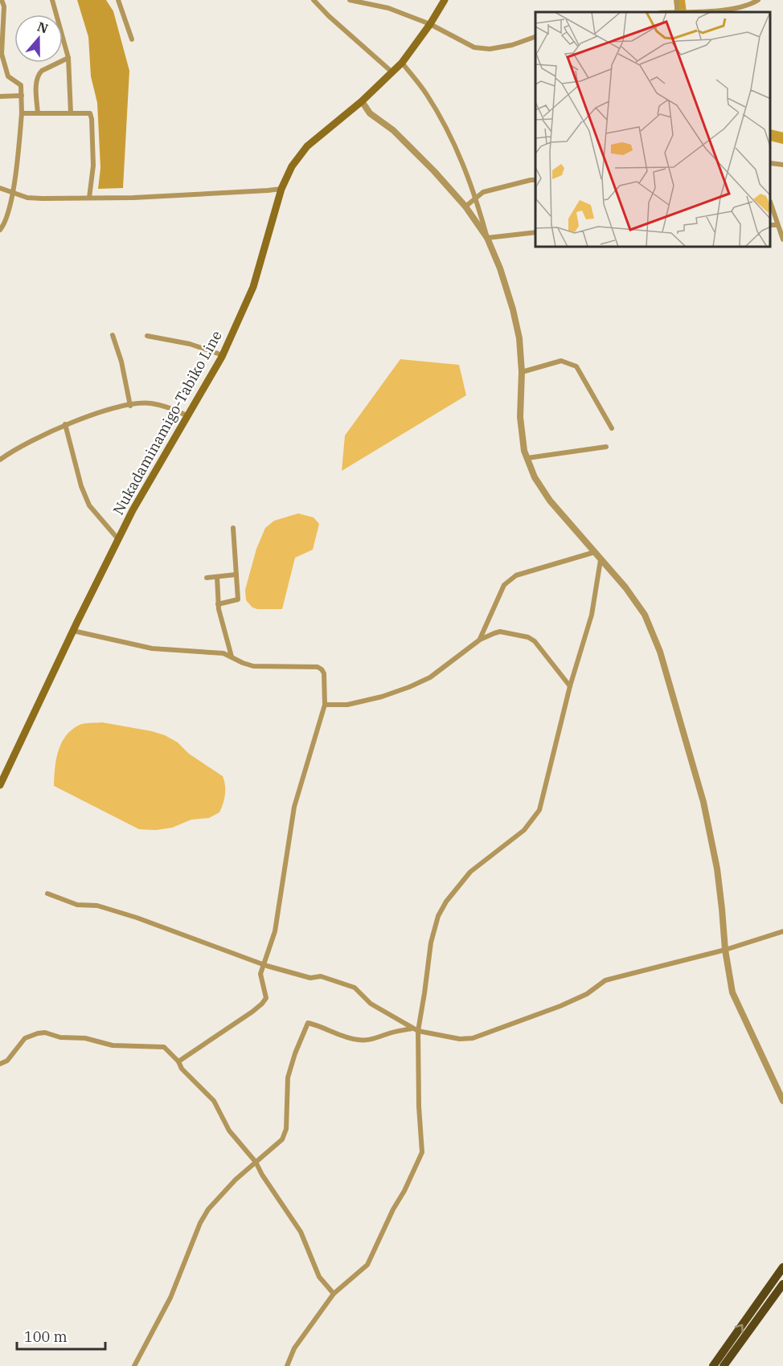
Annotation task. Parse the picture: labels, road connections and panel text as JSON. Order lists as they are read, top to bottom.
{
  "streets": {
    "main road": ["Nukadaminamigo-Tabiko Line"]
  },
  "scale_bar": "100 m",
  "north": "top"
}
